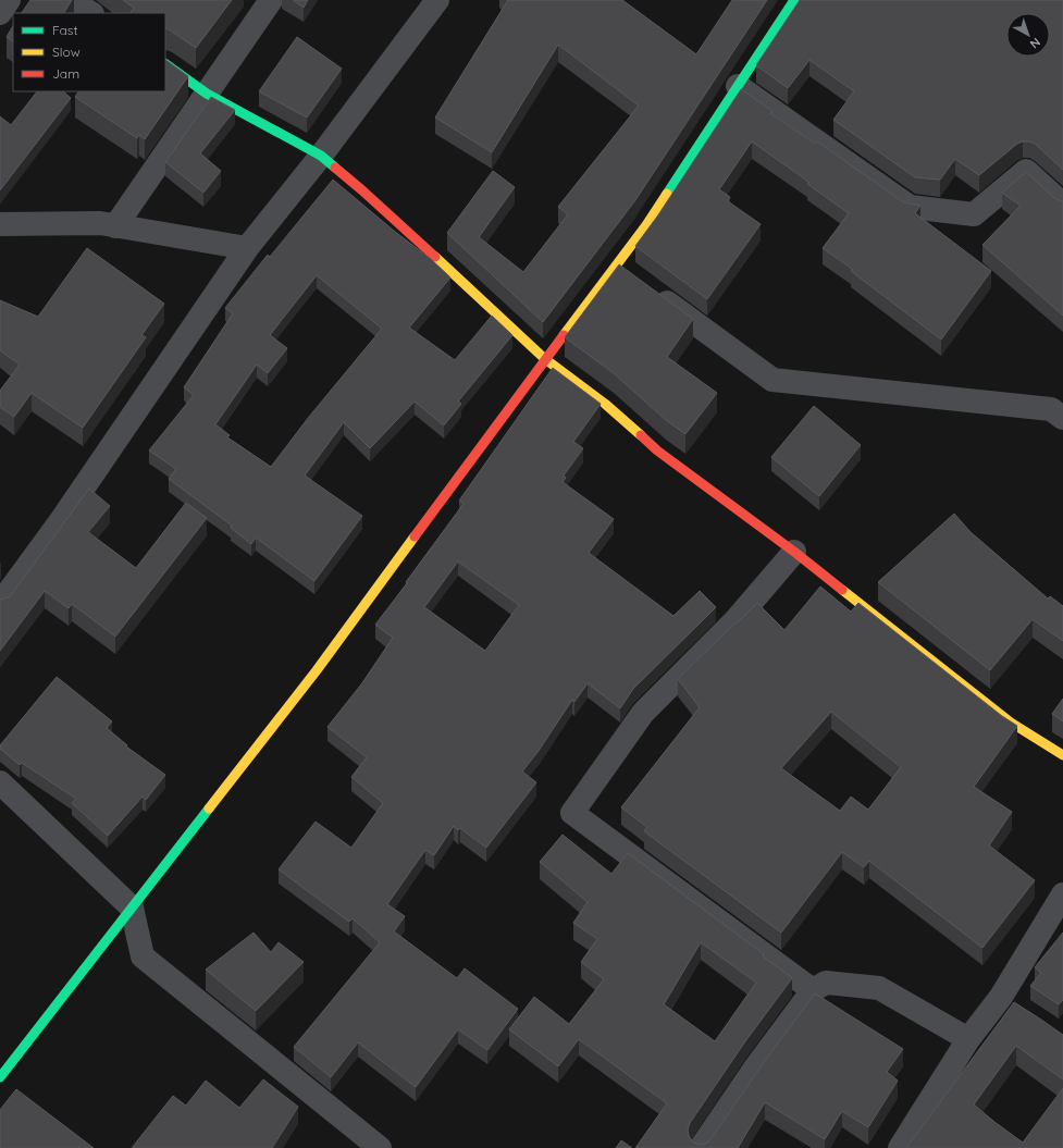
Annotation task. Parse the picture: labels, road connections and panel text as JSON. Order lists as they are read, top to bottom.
{
  "legend": ["Fast", "Slow", "Jam"],
  "north": "bottom right"
}
